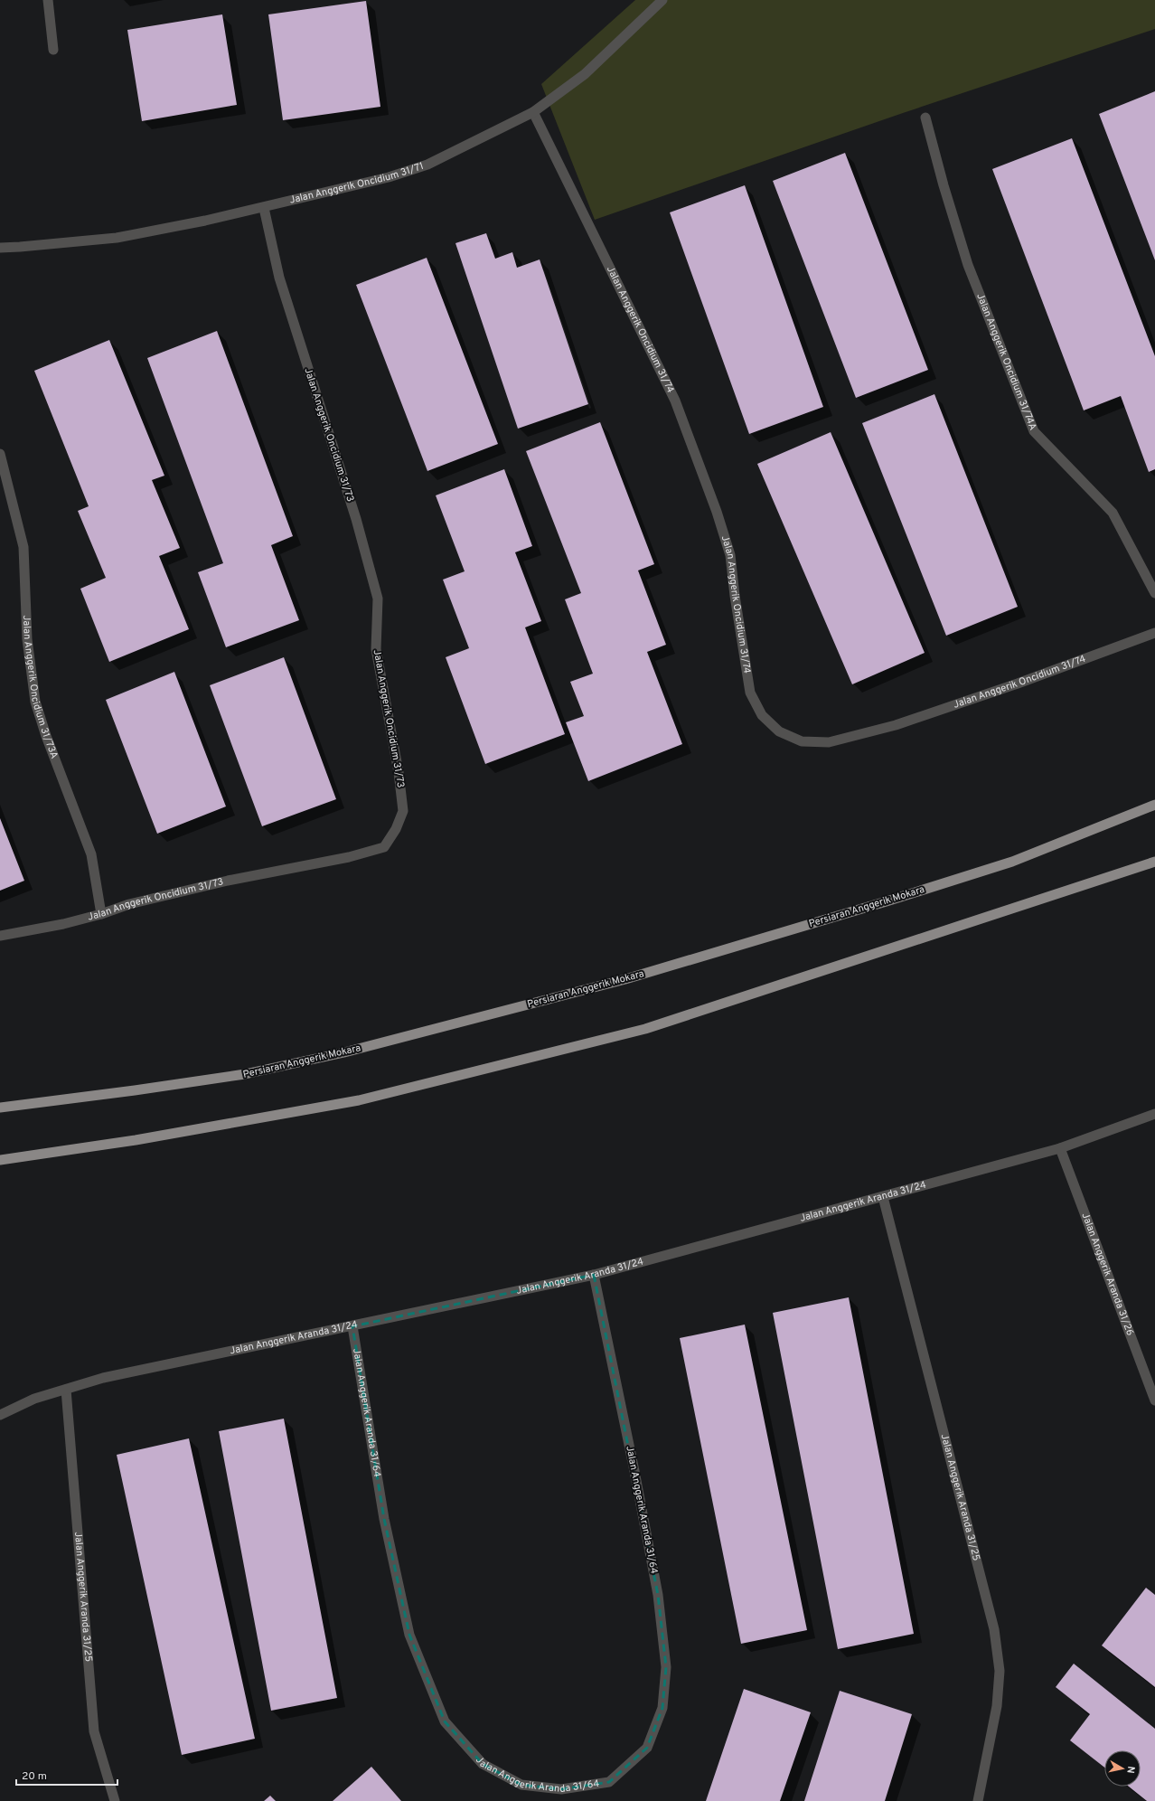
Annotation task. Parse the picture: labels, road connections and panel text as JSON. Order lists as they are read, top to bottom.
{
  "streets": {
    "main road": ["Persiaran Anggerik Mokara"],
    "street": [
      "Jalan Anggerik Oncidium 31/71",
      "Jalan Anggerik Oncidium 31/74",
      "Jalan Anggerik Oncidium 31/74A",
      "Jalan Anggerik Oncidium 31/73",
      "Jalan Anggerik Oncidium 31/73A",
      "Jalan Anggerik Aranda 31/24",
      "Jalan Anggerik Aranda 31/26",
      "Jalan Anggerik Aranda 31/64",
      "Jalan Anggerik Aranda 31/25"
    ]
  },
  "crossings": [
    ["Jalan Anggerik Oncidium 31/71", "Jalan Anggerik Oncidium 31/74"],
    ["Jalan Anggerik Oncidium 31/71", "Jalan Anggerik Oncidium 31/73"],
    ["Jalan Anggerik Oncidium 31/73", "Jalan Anggerik Oncidium 31/73A"],
    ["Jalan Anggerik Aranda 31/24", "Jalan Anggerik Aranda 31/26"],
    ["Jalan Anggerik Aranda 31/24", "Jalan Anggerik Aranda 31/64"],
    ["Jalan Anggerik Aranda 31/24", "Jalan Anggerik Aranda 31/25"]
  ],
  "scale_bar": "20 m",
  "north": "right"
}
